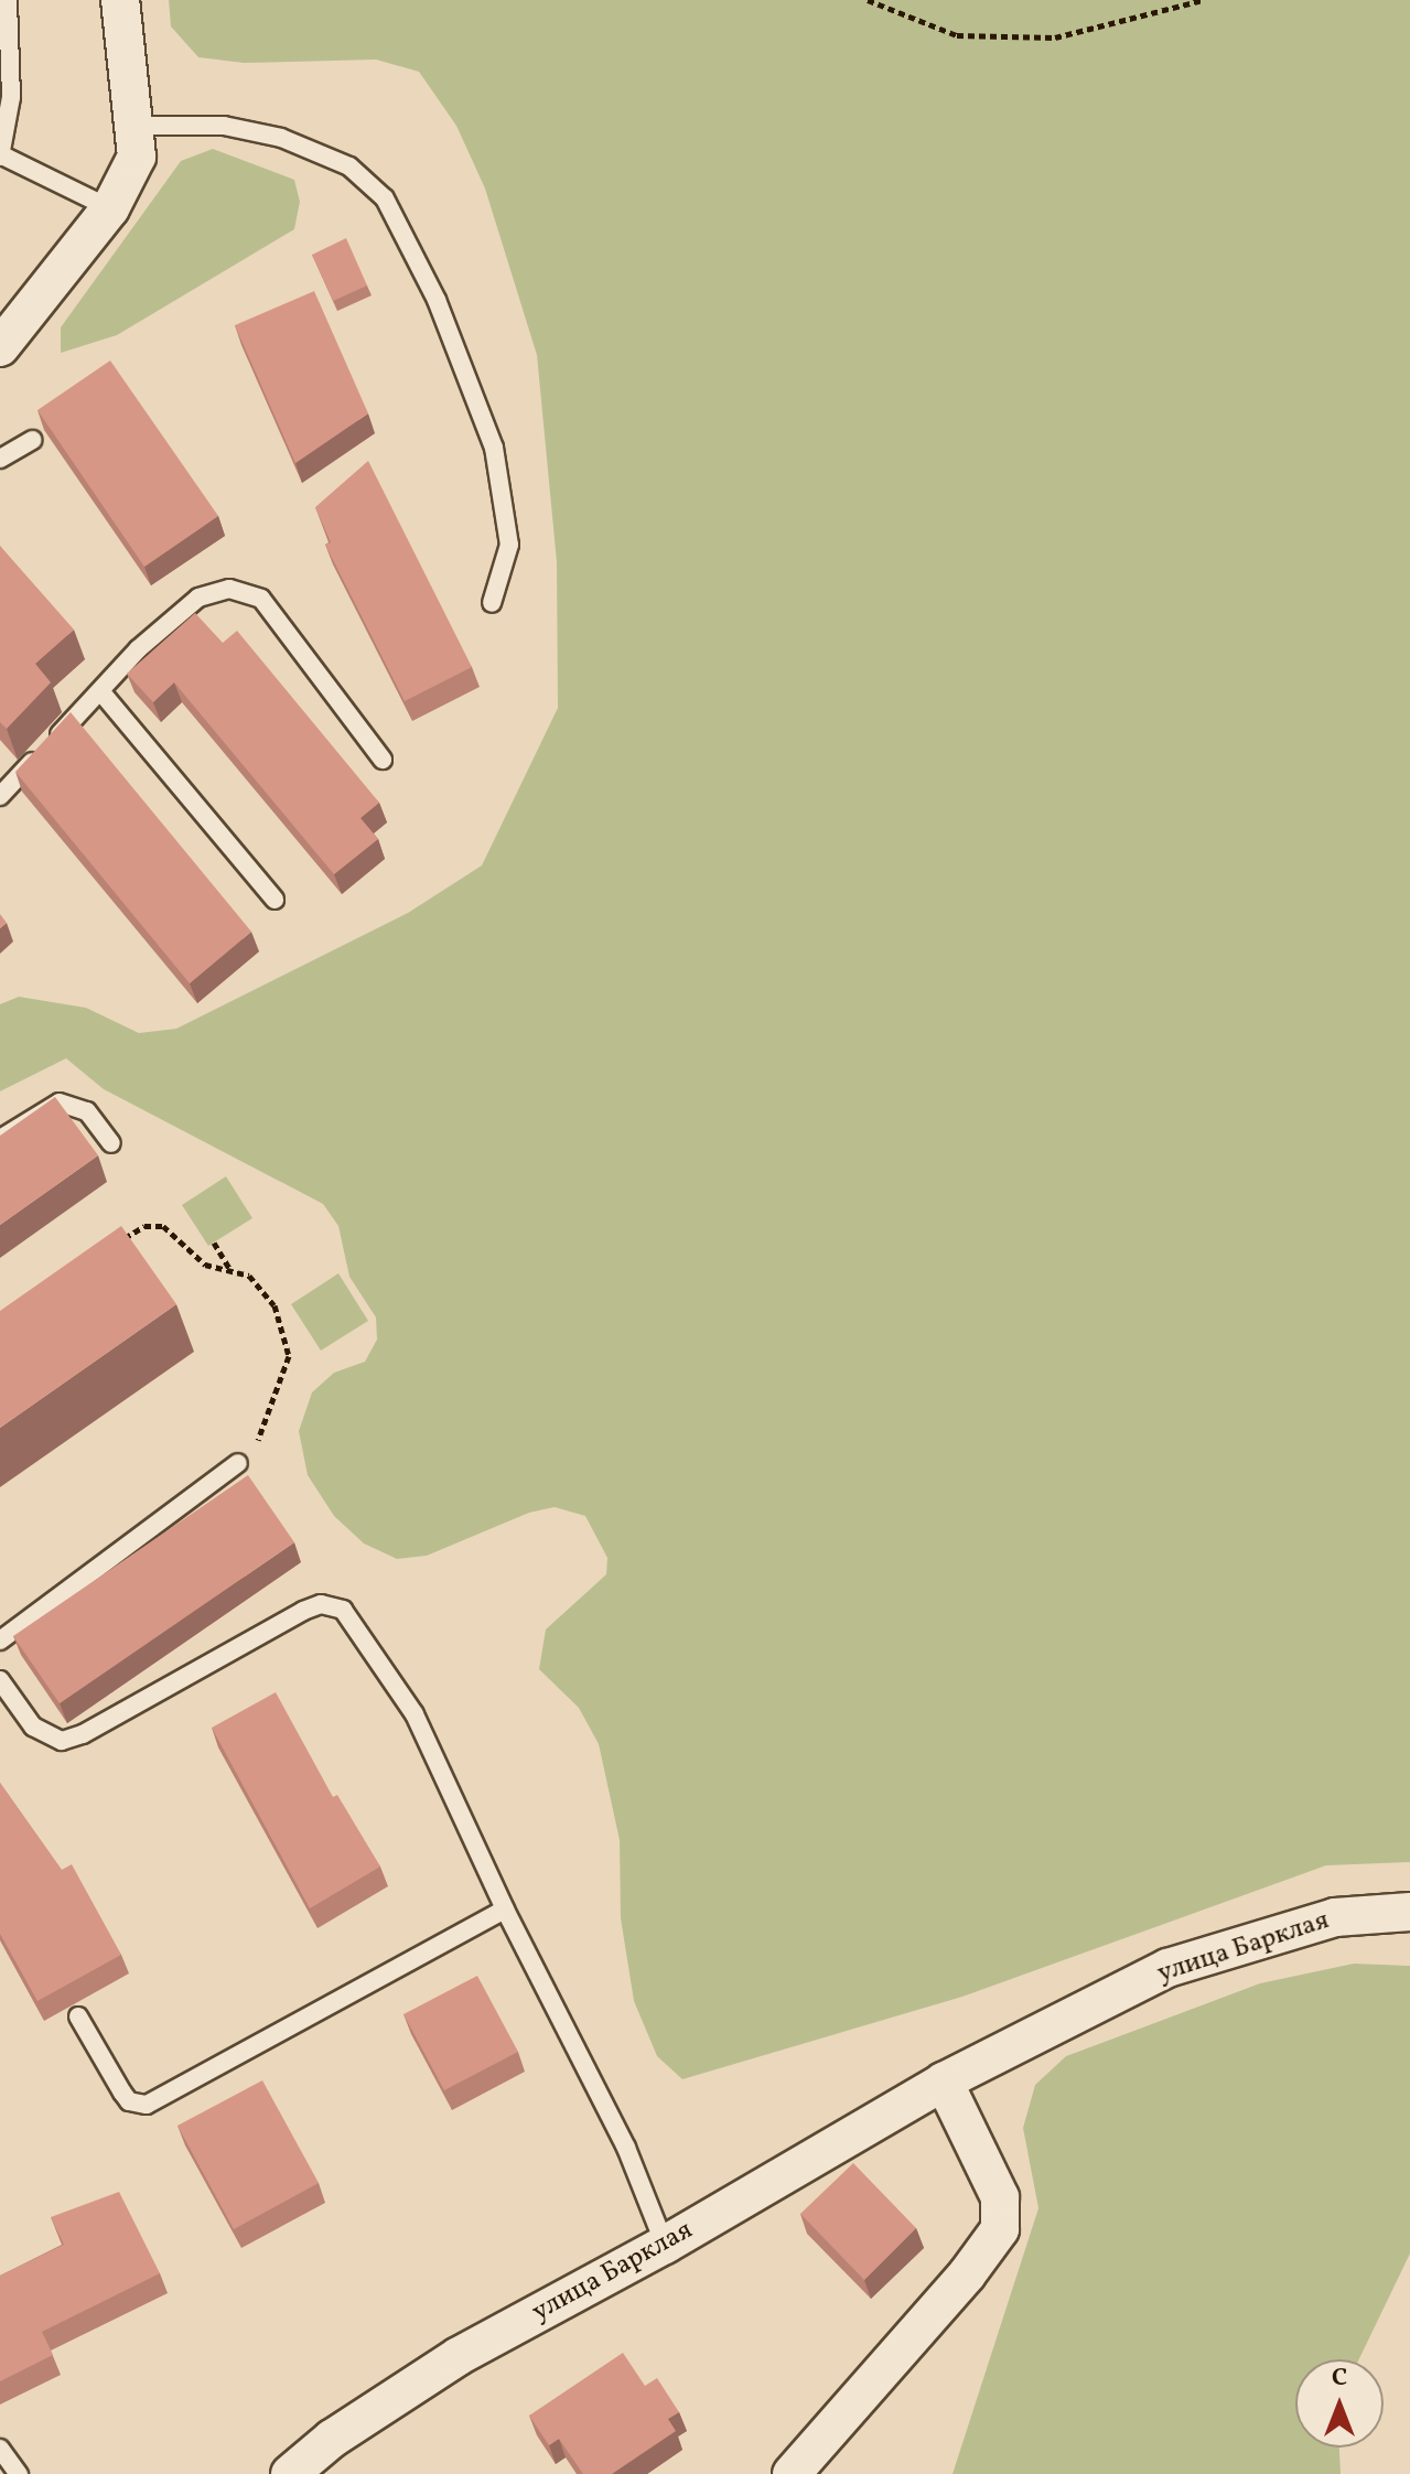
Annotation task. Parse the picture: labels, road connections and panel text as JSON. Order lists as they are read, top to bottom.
{
  "streets": {
    "street": ["улица Барклая"]
  },
  "north": "top"
}
